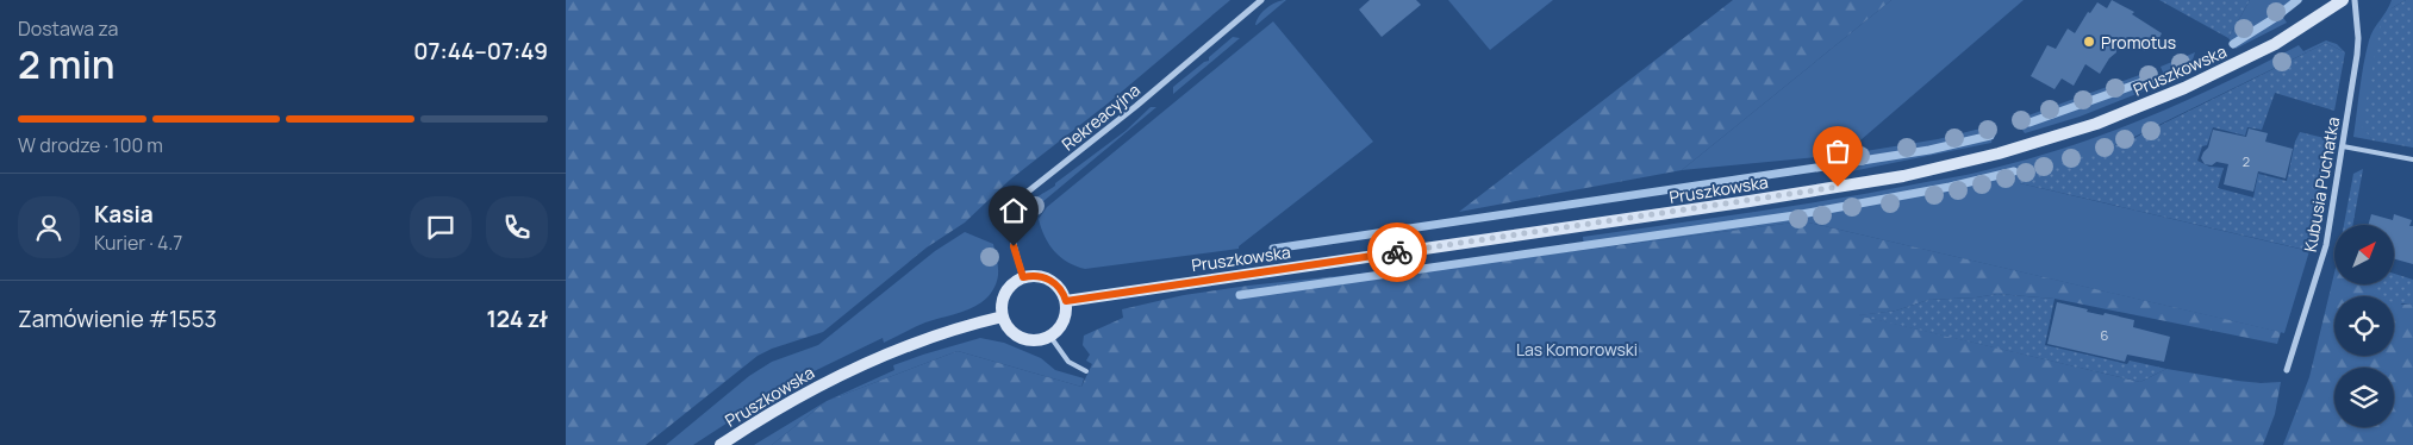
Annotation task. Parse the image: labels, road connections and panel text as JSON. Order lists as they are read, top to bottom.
{
  "streets": {
    "street": ["Pruszkowska", "Rekreacyjna", "Kubusia Puchatka"]
  },
  "crossings": [
    ["Pruszkowska", "Rekreacyjna"]
  ],
  "parks": ["Las Komorowski"],
  "places": ["Promotus"],
  "house_numbers": ["2", "6"],
  "north": "top right",
  "page": {
    "heading": ["2 min", "Dostawa za", "07:44–07:49"],
    "panel": [
      "Kasia",
      "Kurier · 4.7",
      "Zamówienie #1553",
      "124 zł"
    ],
    "bar": "W drodze · 100 m"
  }
}
